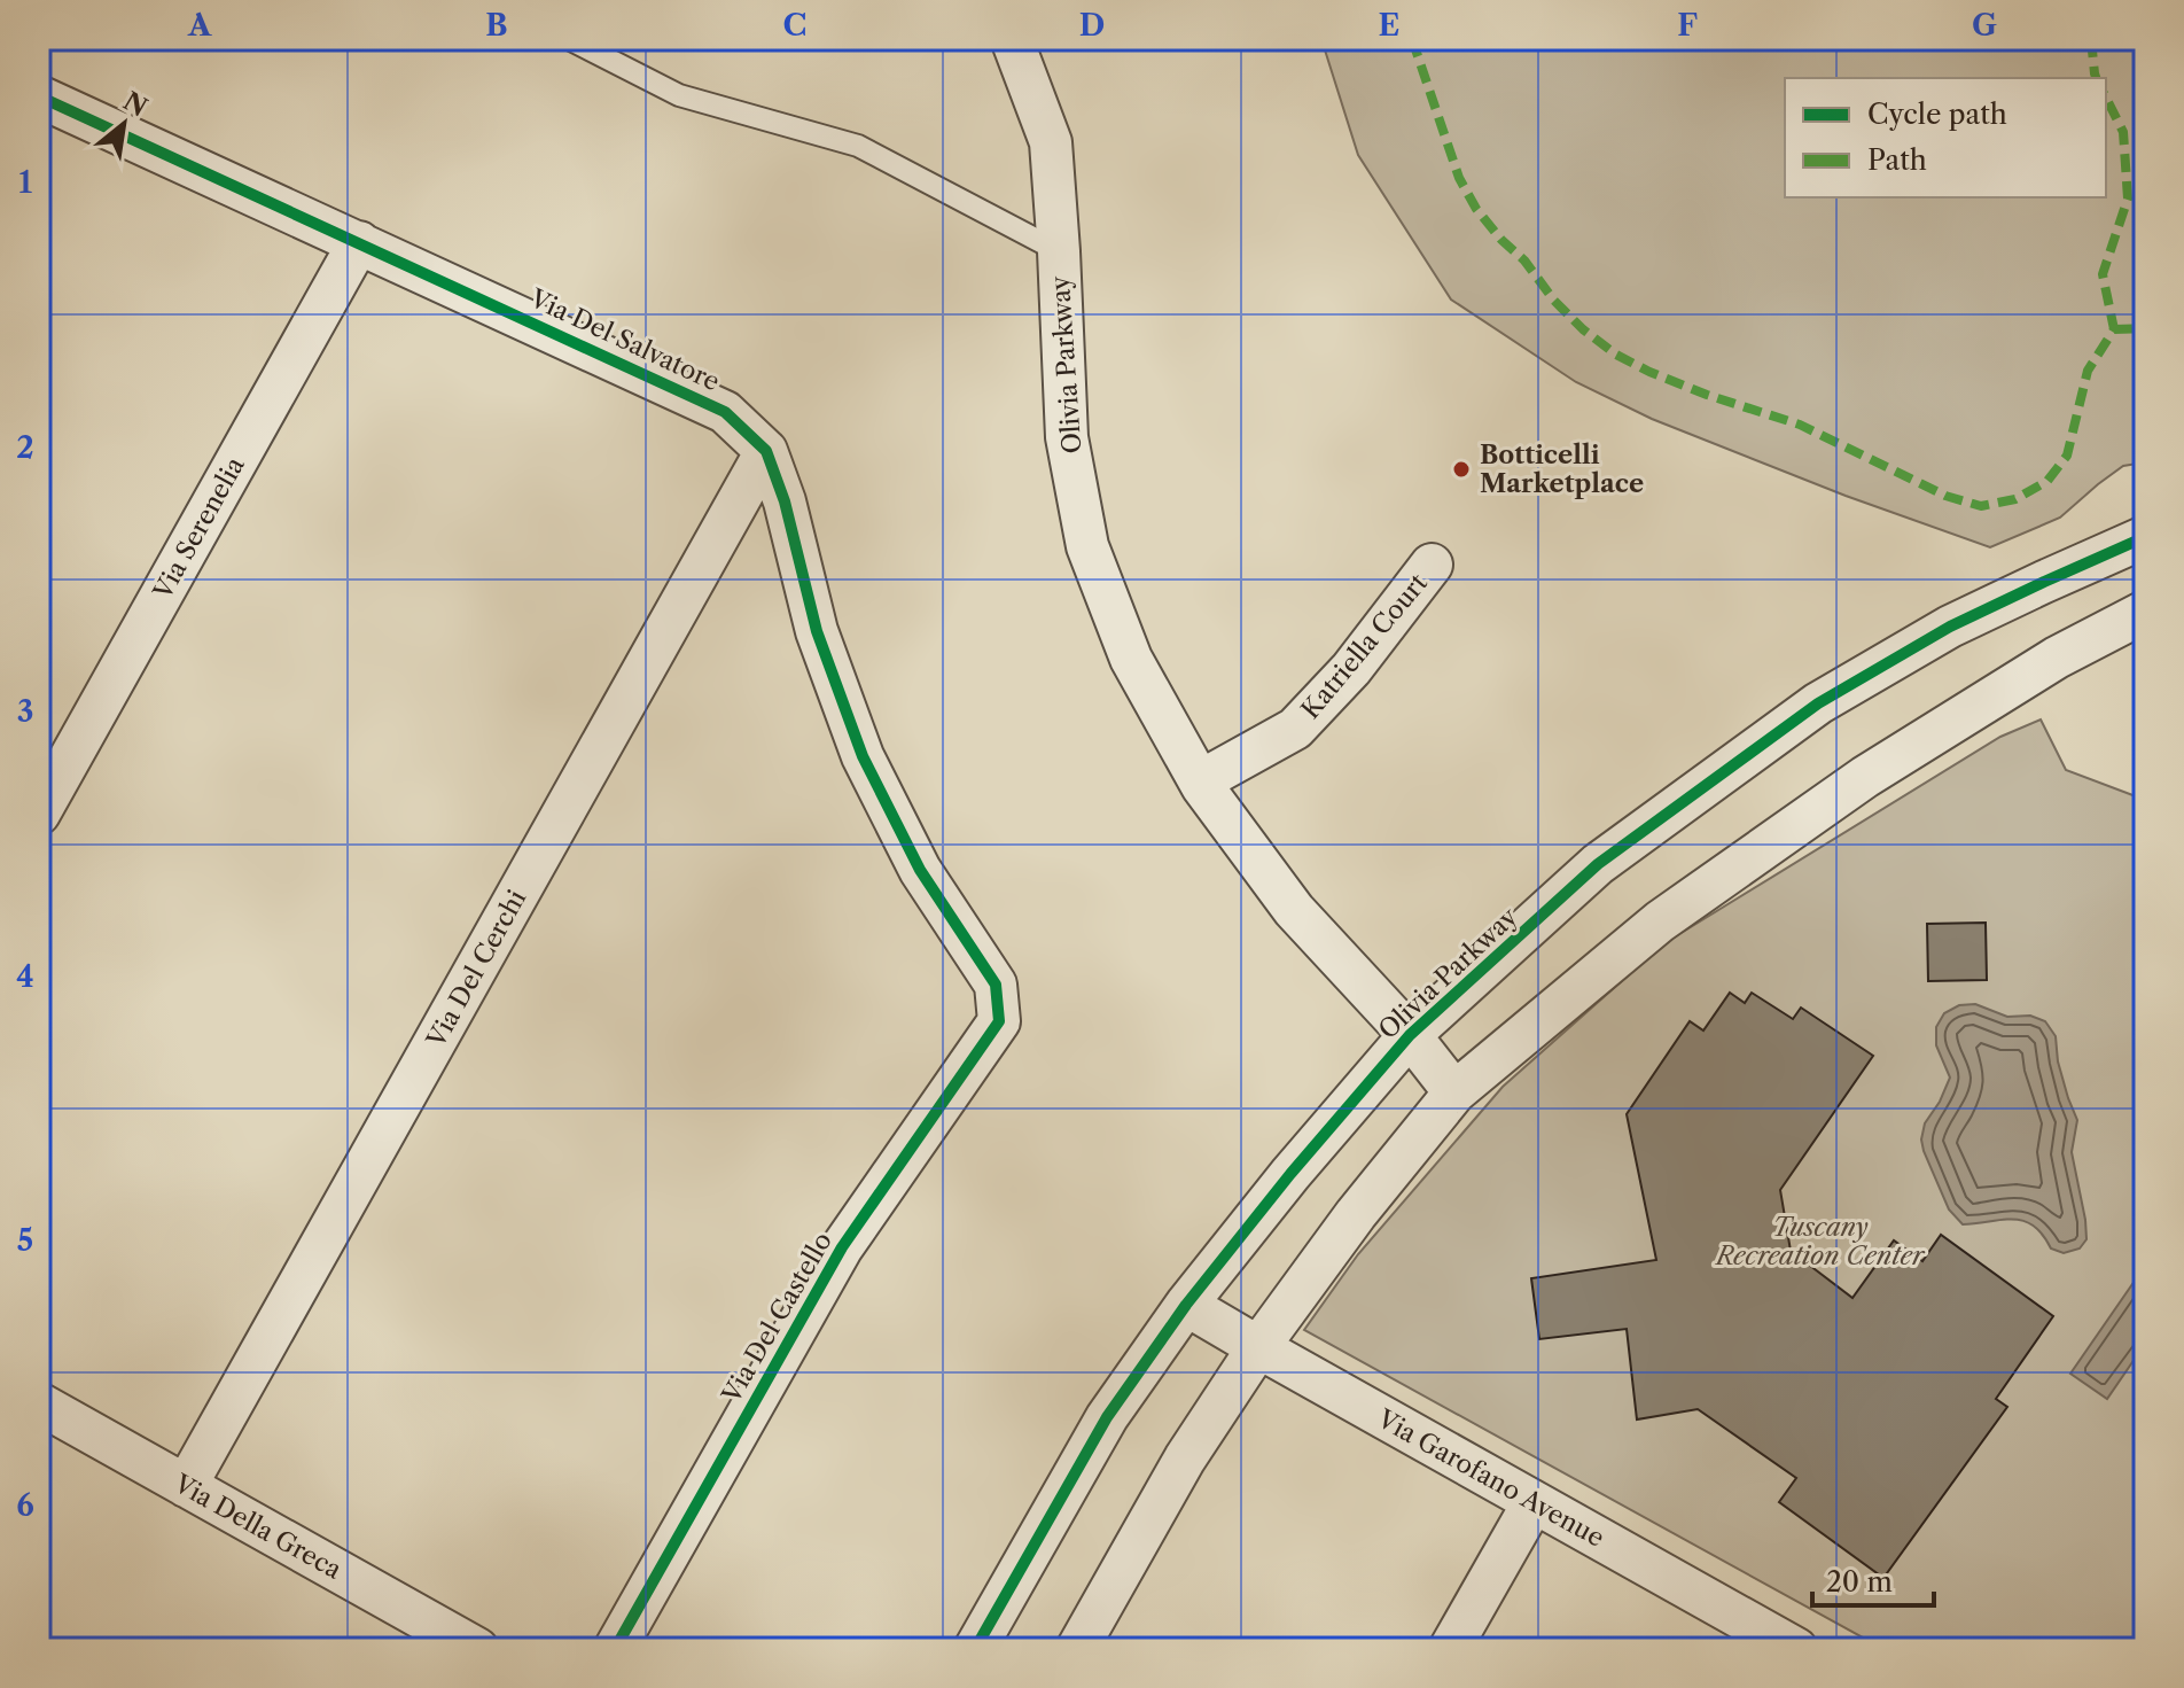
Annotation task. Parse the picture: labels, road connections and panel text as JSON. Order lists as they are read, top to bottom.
{
  "streets": {
    "street": [
      "Via Del Salvatore",
      "Olivia Parkway",
      "Via Serenelia",
      "Katriella Court",
      "Via Del Cerchi",
      "Via Del Castello",
      "Via Garofano Avenue",
      "Via Della Greca"
    ]
  },
  "crossings": [
    ["Via Del Salvatore", "Via Serenelia"],
    ["Via Del Salvatore", "Via Del Cerchi"],
    ["Via Del Salvatore", "Via Del Castello"],
    ["Olivia Parkway", "Katriella Court"],
    ["Olivia Parkway", "Via Garofano Avenue"],
    ["Via Del Cerchi", "Via Della Greca"]
  ],
  "parks": ["Tuscany Recreation Center"],
  "places": ["Botticelli Marketplace"],
  "legend": ["Cycle path", "Path"],
  "scale_bar": "20 m",
  "north": "top right",
  "grid": {
    "columns": [
      "A",
      "B",
      "C",
      "D",
      "E",
      "F",
      "G"
    ],
    "rows": [
      "1",
      "2",
      "3",
      "4",
      "5",
      "6"
    ]
  }
}
